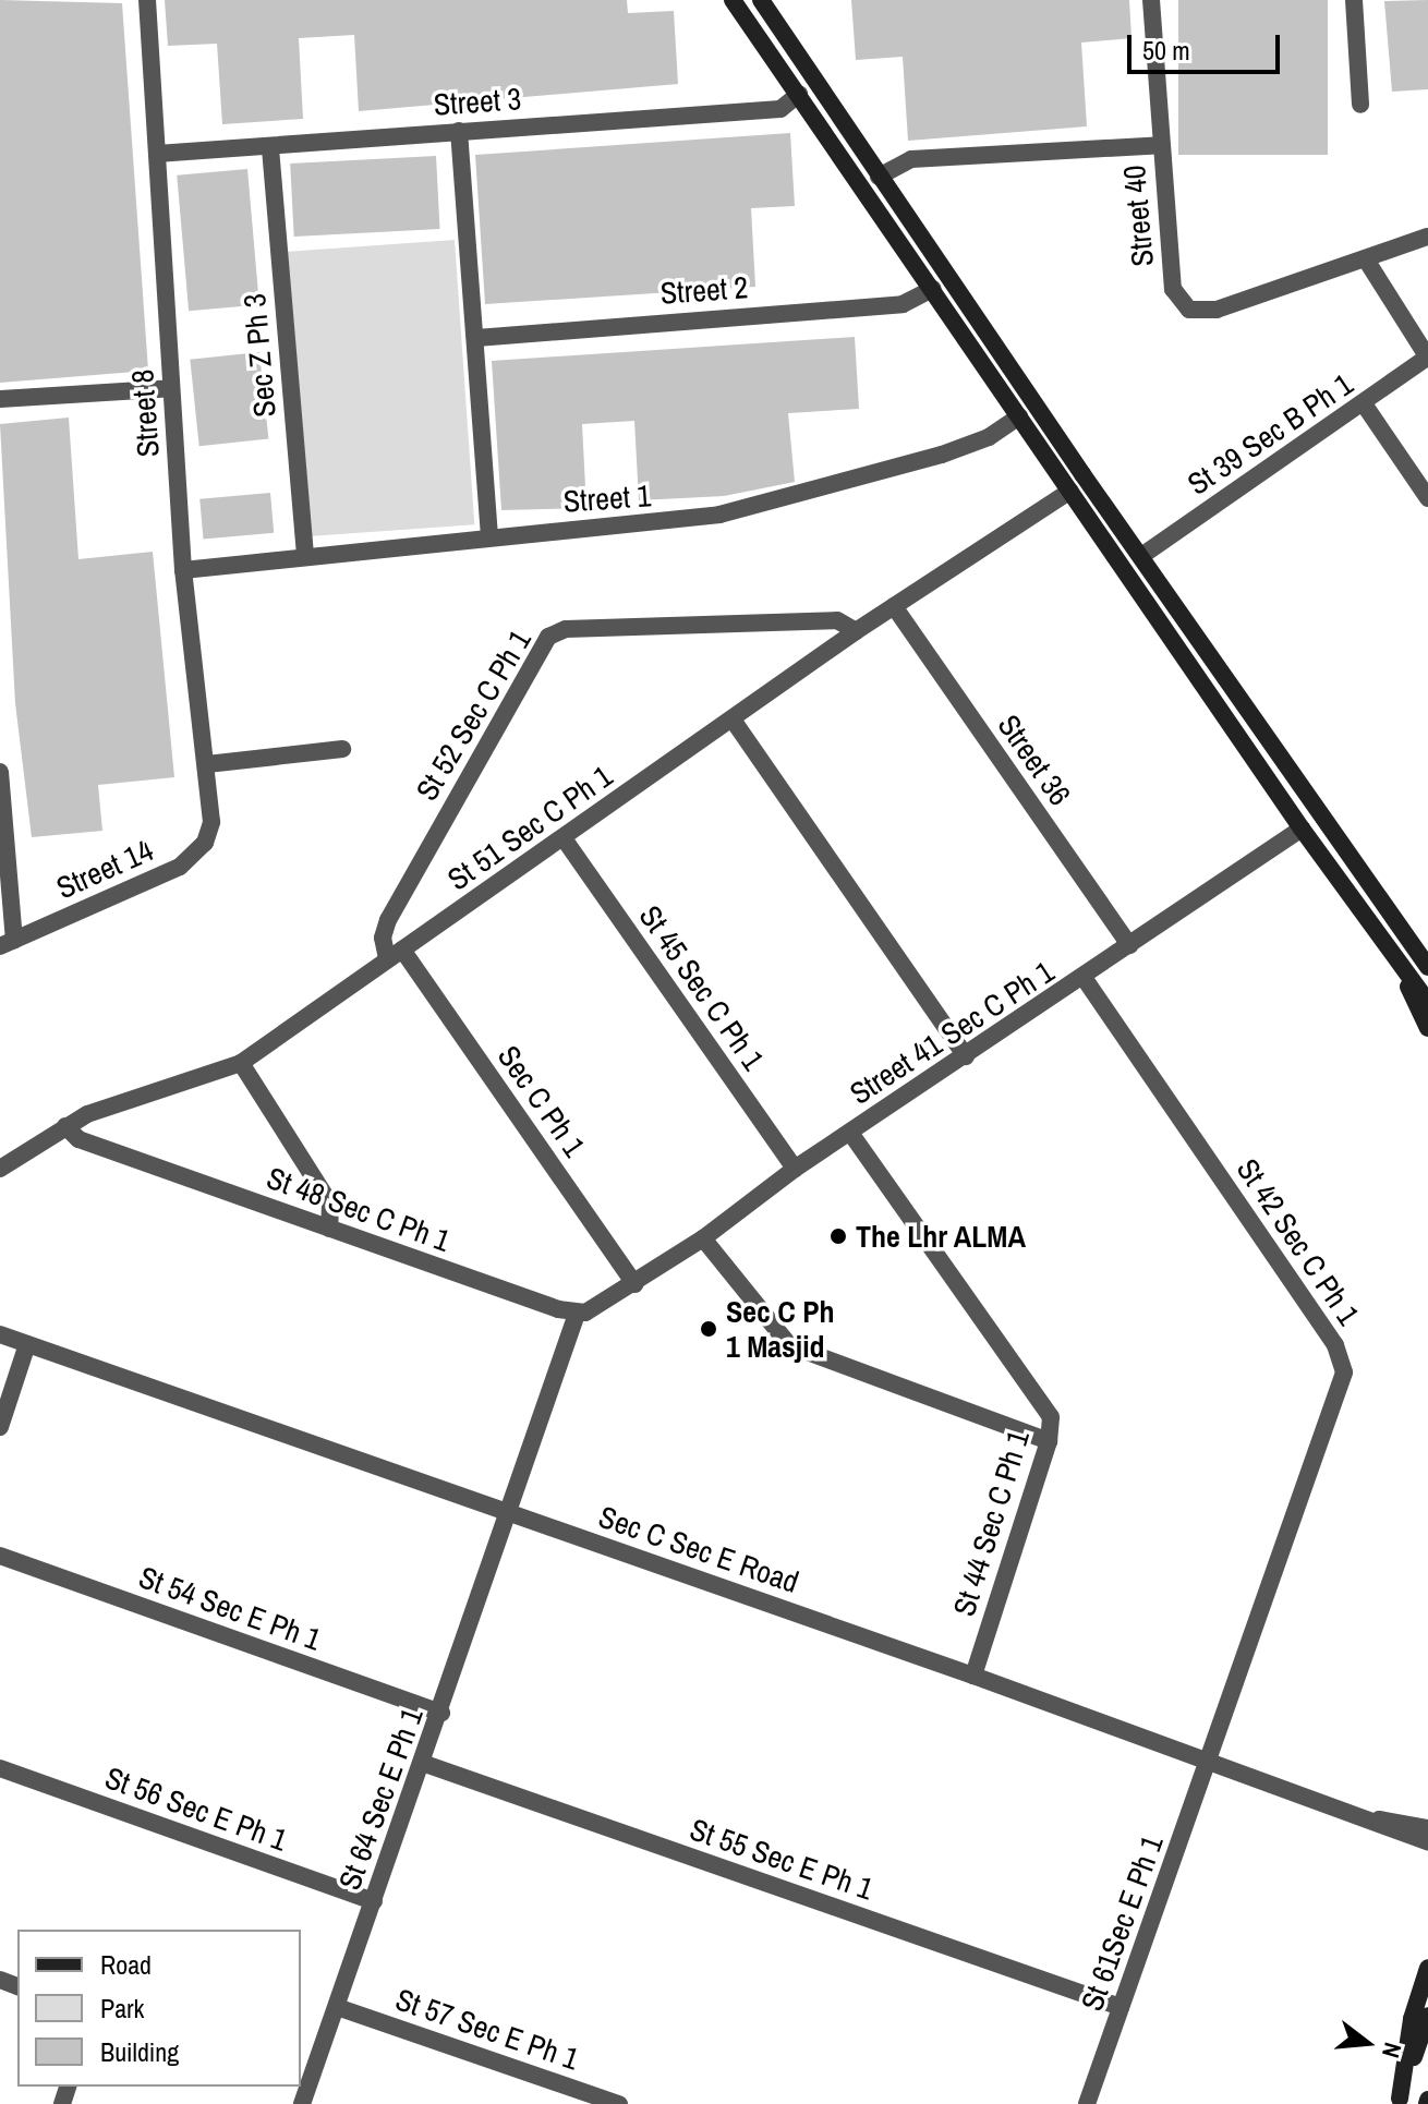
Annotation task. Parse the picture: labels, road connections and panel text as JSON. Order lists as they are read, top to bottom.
{
  "streets": {
    "street": [
      "Street 3",
      "Street 40",
      "Street 2",
      "Sec Z Ph 3",
      "Street 8",
      "St 39 Sec B Ph 1",
      "Street 1",
      "St 52 Sec C Ph 1",
      "Street 36",
      "St 51 Sec C Ph 1",
      "Street 14",
      "St 45 Sec C Ph 1",
      "Street 41 Sec C Ph 1",
      "Sec C Ph 1",
      "St 48 Sec C Ph 1",
      "St 42 Sec C Ph 1",
      "St 44 Sec C Ph 1",
      "Sec C Sec E Road",
      "St 54 Sec E Ph 1",
      "St 64 Sec E Ph 1",
      "St 56 Sec E Ph 1",
      "St 55 Sec E Ph 1",
      "St 61Sec E Ph 1",
      "St 57 Sec E Ph 1"
    ]
  },
  "crossings": [
    ["Street 3", "Sec Z Ph 3"],
    ["Street 3", "Street 8"],
    ["Sec Z Ph 3", "Street 1"],
    ["Street 8", "Street 1"],
    ["Street 8", "Street 14"],
    ["St 52 Sec C Ph 1", "St 51 Sec C Ph 1"],
    ["St 52 Sec C Ph 1", "Sec C Ph 1"],
    ["Street 36", "St 51 Sec C Ph 1"],
    ["Street 36", "Street 41 Sec C Ph 1"],
    ["St 51 Sec C Ph 1", "St 45 Sec C Ph 1"],
    ["St 51 Sec C Ph 1", "Sec C Ph 1"],
    ["St 51 Sec C Ph 1", "St 48 Sec C Ph 1"],
    ["St 45 Sec C Ph 1", "Street 41 Sec C Ph 1"],
    ["Street 41 Sec C Ph 1", "Sec C Ph 1"],
    ["Street 41 Sec C Ph 1", "St 42 Sec C Ph 1"],
    ["Street 41 Sec C Ph 1", "St 44 Sec C Ph 1"],
    ["St 48 Sec C Ph 1", "St 64 Sec E Ph 1"],
    ["St 42 Sec C Ph 1", "Sec C Sec E Road"],
    ["St 42 Sec C Ph 1", "St 61Sec E Ph 1"],
    ["St 44 Sec C Ph 1", "Sec C Sec E Road"],
    ["Sec C Sec E Road", "St 64 Sec E Ph 1"],
    ["Sec C Sec E Road", "St 61Sec E Ph 1"],
    ["St 54 Sec E Ph 1", "St 64 Sec E Ph 1"],
    ["St 64 Sec E Ph 1", "St 56 Sec E Ph 1"],
    ["St 64 Sec E Ph 1", "St 55 Sec E Ph 1"],
    ["St 64 Sec E Ph 1", "St 57 Sec E Ph 1"],
    ["St 55 Sec E Ph 1", "St 61Sec E Ph 1"]
  ],
  "places": ["The Lhr ALMA", "Sec C Ph 1 Masjid"],
  "legend": ["Road", "Park", "Building"],
  "scale_bar": "50 m",
  "north": "right"
}
